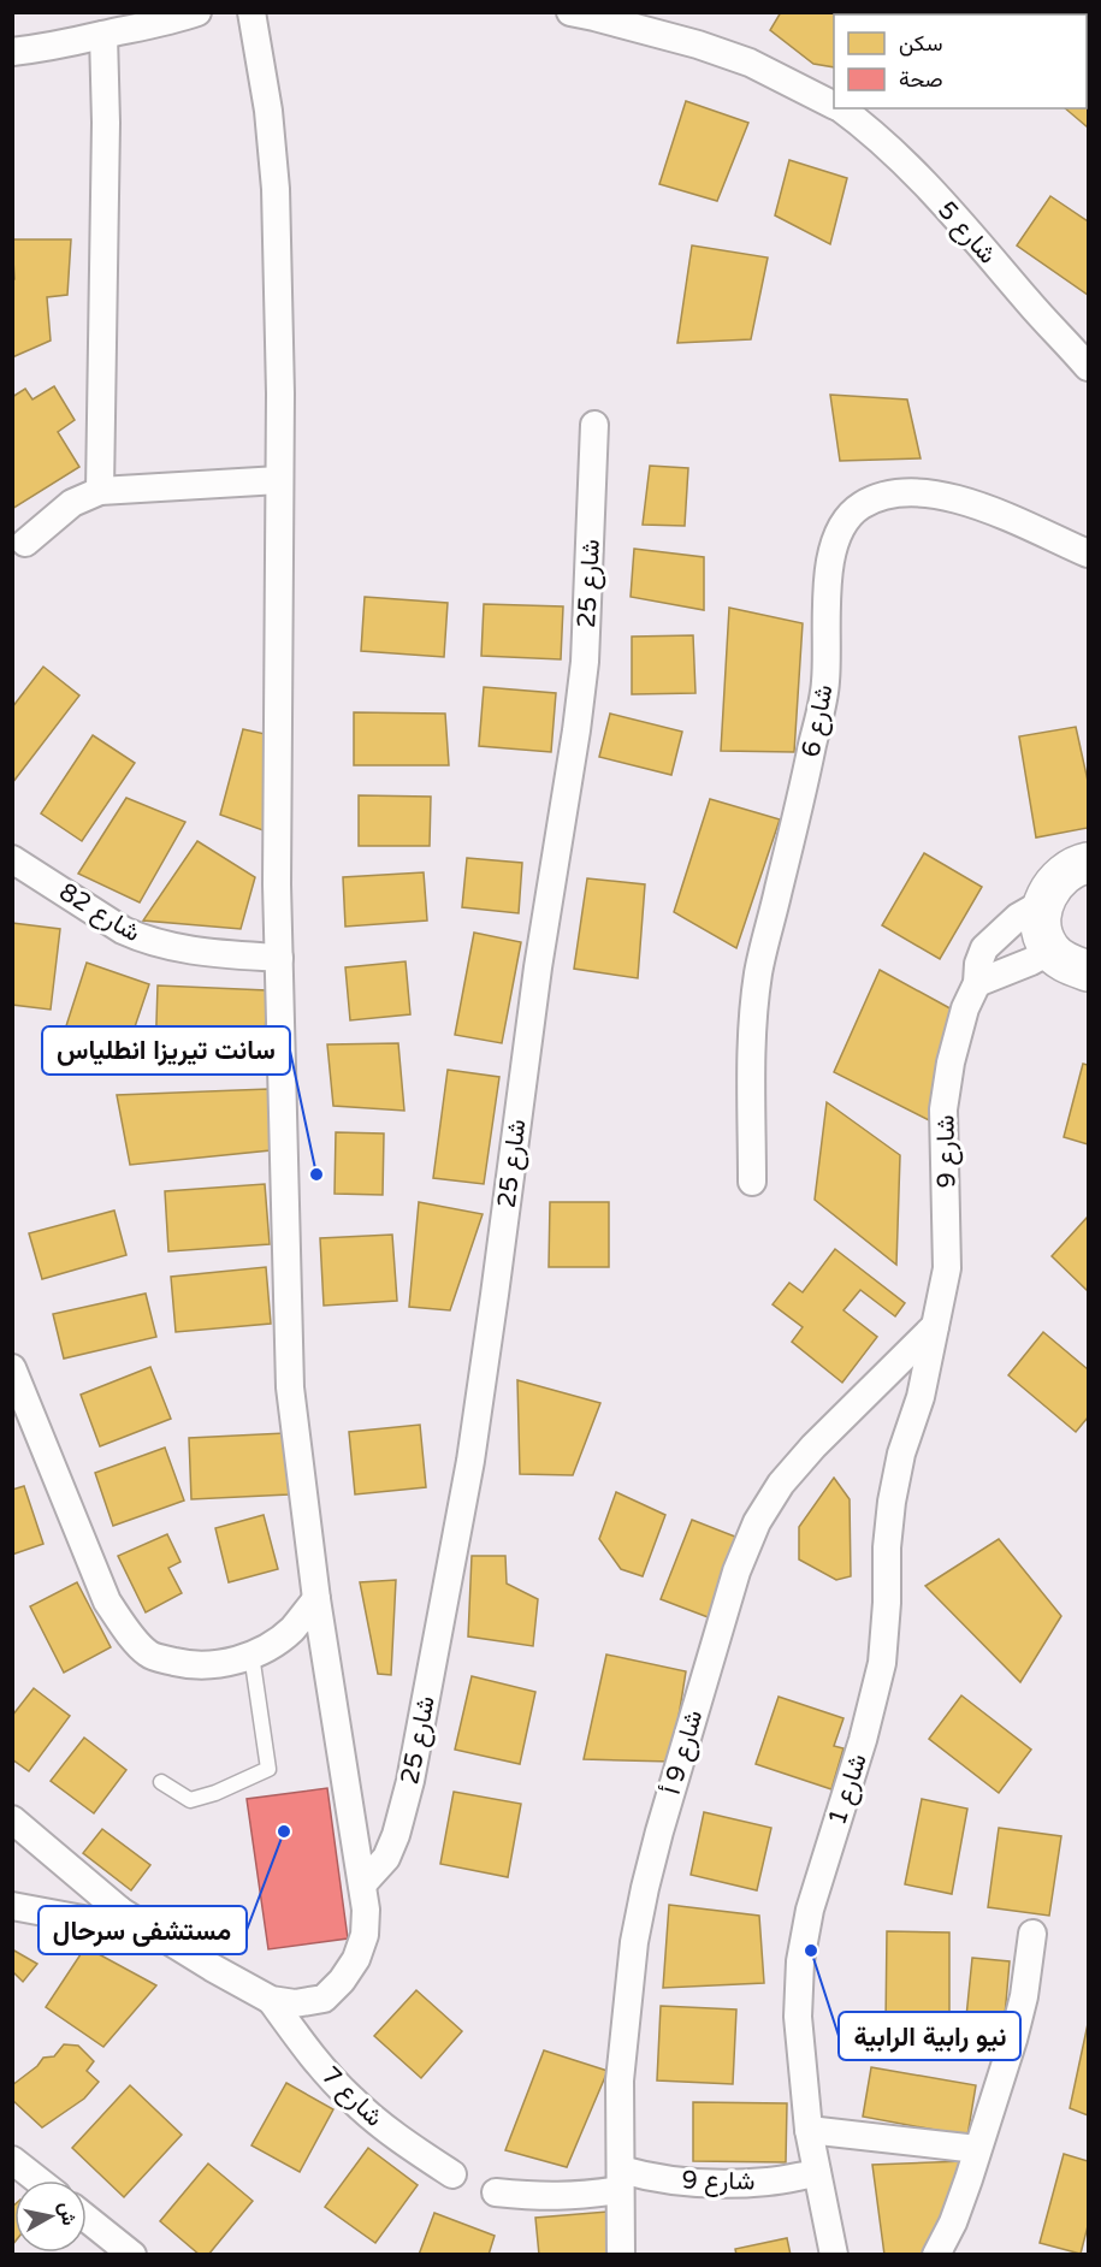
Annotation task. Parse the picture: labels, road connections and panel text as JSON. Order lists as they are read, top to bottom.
{
  "streets": {
    "street": [
      "شارع 5",
      "شارع 25",
      "شارع 6",
      "شارع 82",
      "شارع 9",
      "شارع 9 أ",
      "شارع 1",
      "شارع 7"
    ]
  },
  "crossings": [
    ["شارع 9", "شارع 9 أ"],
    ["شارع 9", "شارع 1"],
    ["شارع 9 أ", "شارع 1"]
  ],
  "places": ["سانت تيريزا انطلياس", "مستشفى سرحال", "نيو رابية الرابية"],
  "legend": ["سكن", "صحة"],
  "north": "right"
}
